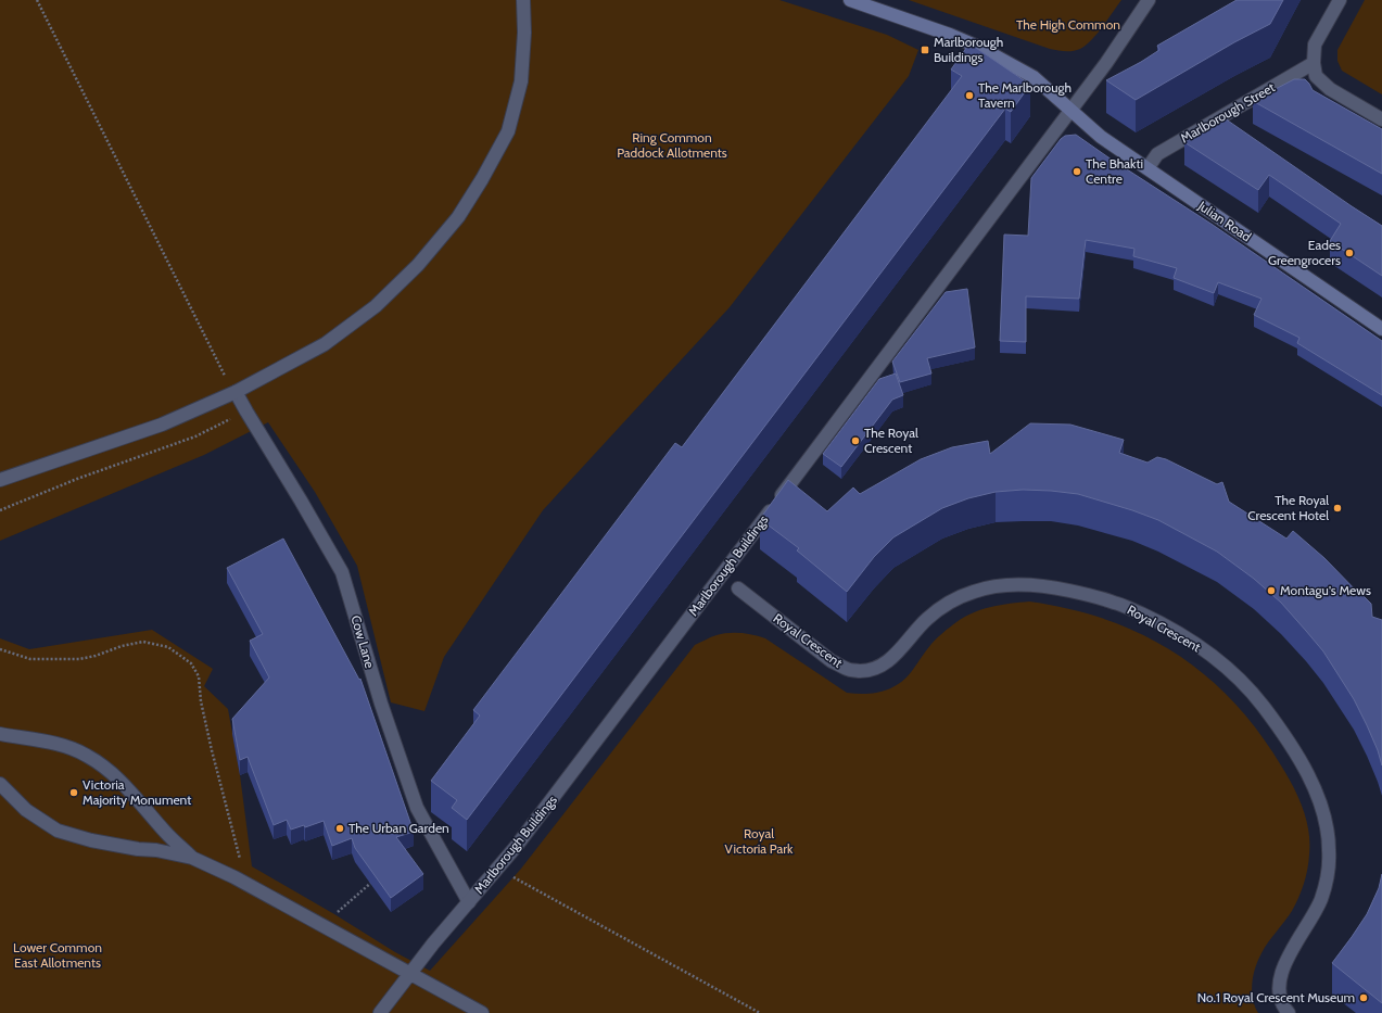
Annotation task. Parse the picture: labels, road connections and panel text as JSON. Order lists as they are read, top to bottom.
{
  "streets": {
    "street": [
      "Marlborough Street",
      "Julian Road",
      "Marlborough Buildings",
      "Royal Crescent",
      "Cow Lane"
    ]
  },
  "crossings": [
    ["Marlborough Street", "Julian Road"],
    ["Julian Road", "Marlborough Buildings"],
    ["Marlborough Buildings", "Cow Lane"]
  ],
  "parks": [
    "The High Common",
    "Ring Common Paddock Allotments",
    "Royal Victoria Park",
    "Lower Common East Allotments"
  ],
  "places": {
    "transit": ["Marlborough Buildings"],
    "other": [
      "The Marlborough Tavern",
      "The Bhakti Centre",
      "Eades Greengrocers",
      "The Royal Crescent",
      "The Royal Crescent Hotel",
      "Montagu's Mews",
      "Victoria Majority Monument",
      "The Urban Garden",
      "No.1 Royal Crescent Museum"
    ]
  }
}
